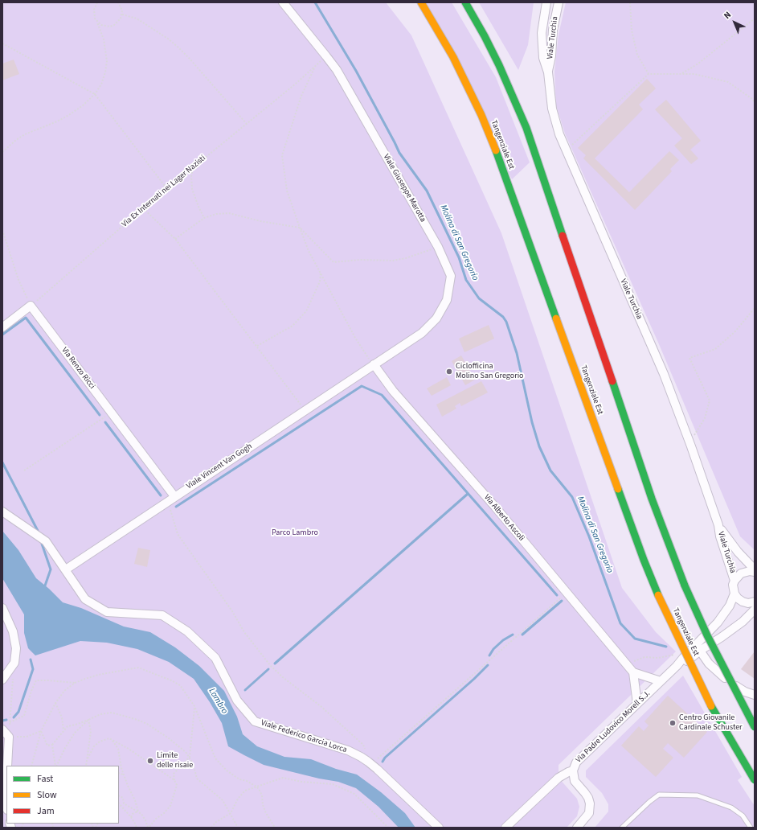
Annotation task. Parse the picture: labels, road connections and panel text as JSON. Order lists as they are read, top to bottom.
{
  "streets": {
    "highway": ["Tangenziale Est"],
    "street": [
      "Viale Turchia",
      "Viale Giuseppe Marotta",
      "Via Renzo Ricci",
      "Viale Vincent Van Gogh",
      "Via Alberto Ascoli",
      "Via Padre Ludovico Morell S.J.",
      "Viale Federico Garcia Lorca"
    ],
    "path": ["Via Ex Internati nei Lager Nazisti"]
  },
  "crossings": [
    ["Viale Turchia", "Via Padre Ludovico Morell S.J."],
    ["Viale Giuseppe Marotta", "Via Ex Internati nei Lager Nazisti"],
    ["Viale Giuseppe Marotta", "Viale Vincent Van Gogh"],
    ["Viale Giuseppe Marotta", "Via Alberto Ascoli"],
    ["Via Ex Internati nei Lager Nazisti", "Via Renzo Ricci"],
    ["Via Renzo Ricci", "Viale Vincent Van Gogh"],
    ["Viale Vincent Van Gogh", "Via Alberto Ascoli"],
    ["Viale Vincent Van Gogh", "Viale Federico Garcia Lorca"]
  ],
  "water": ["Molina di San Gregorio", "Lambro"],
  "parks": ["Parco Lambro"],
  "places": ["Ciclofficina Molino San Gregorio", "Centro Giovanile Cardinale Schuster", "Limite delle risaie"],
  "legend": ["Fast", "Slow", "Jam"],
  "north": "top left"
}
